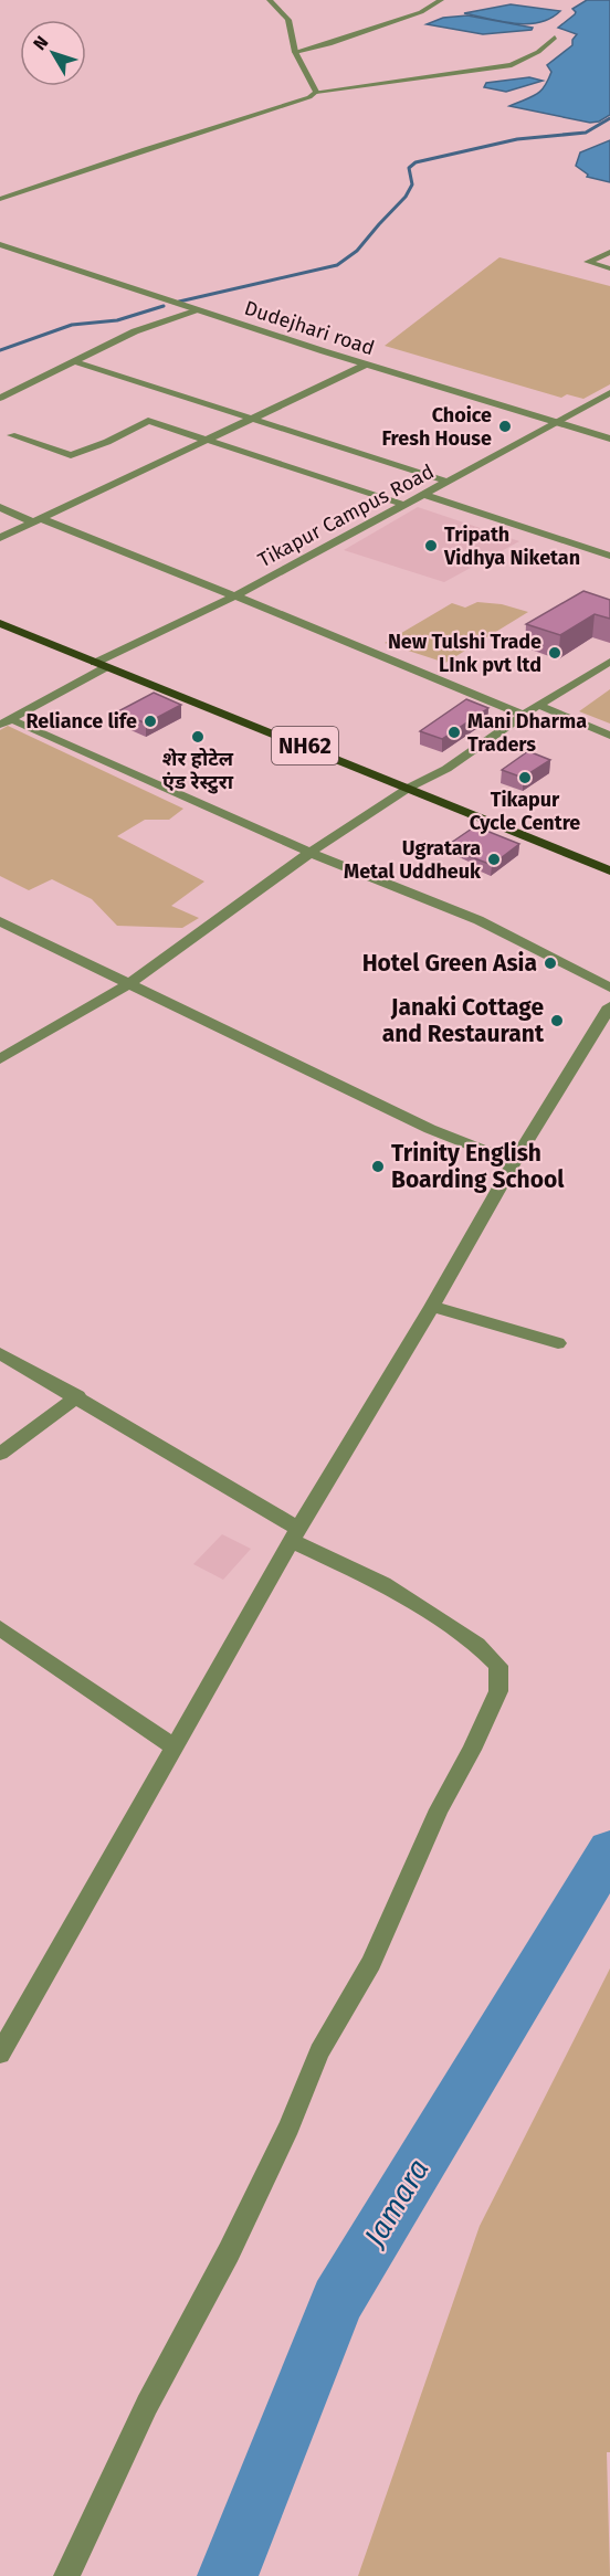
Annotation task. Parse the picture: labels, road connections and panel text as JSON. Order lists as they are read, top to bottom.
{
  "streets": {
    "main road": ["NH62"],
    "street": ["Dudejhari road", "Tikapur Campus Road"]
  },
  "crossings": [
    ["Dudejhari road", "Tikapur Campus Road"],
    ["Tikapur Campus Road", "NH62"]
  ],
  "water": ["Jamara"],
  "places": [
    "Choice Fresh House",
    "Tripath Vidhya Niketan",
    "New Tulshi Trade LInk pvt ltd",
    "Reliance life",
    "Mani Dharma Traders",
    "शेर होटेल एंड रेस्टुरा",
    "Tikapur Cycle Centre",
    "Ugratara Metal Uddheuk",
    "Hotel Green Asia",
    "Janaki Cottage and Restaurant",
    "Trinity English Boarding School"
  ],
  "north": "top left"
}
